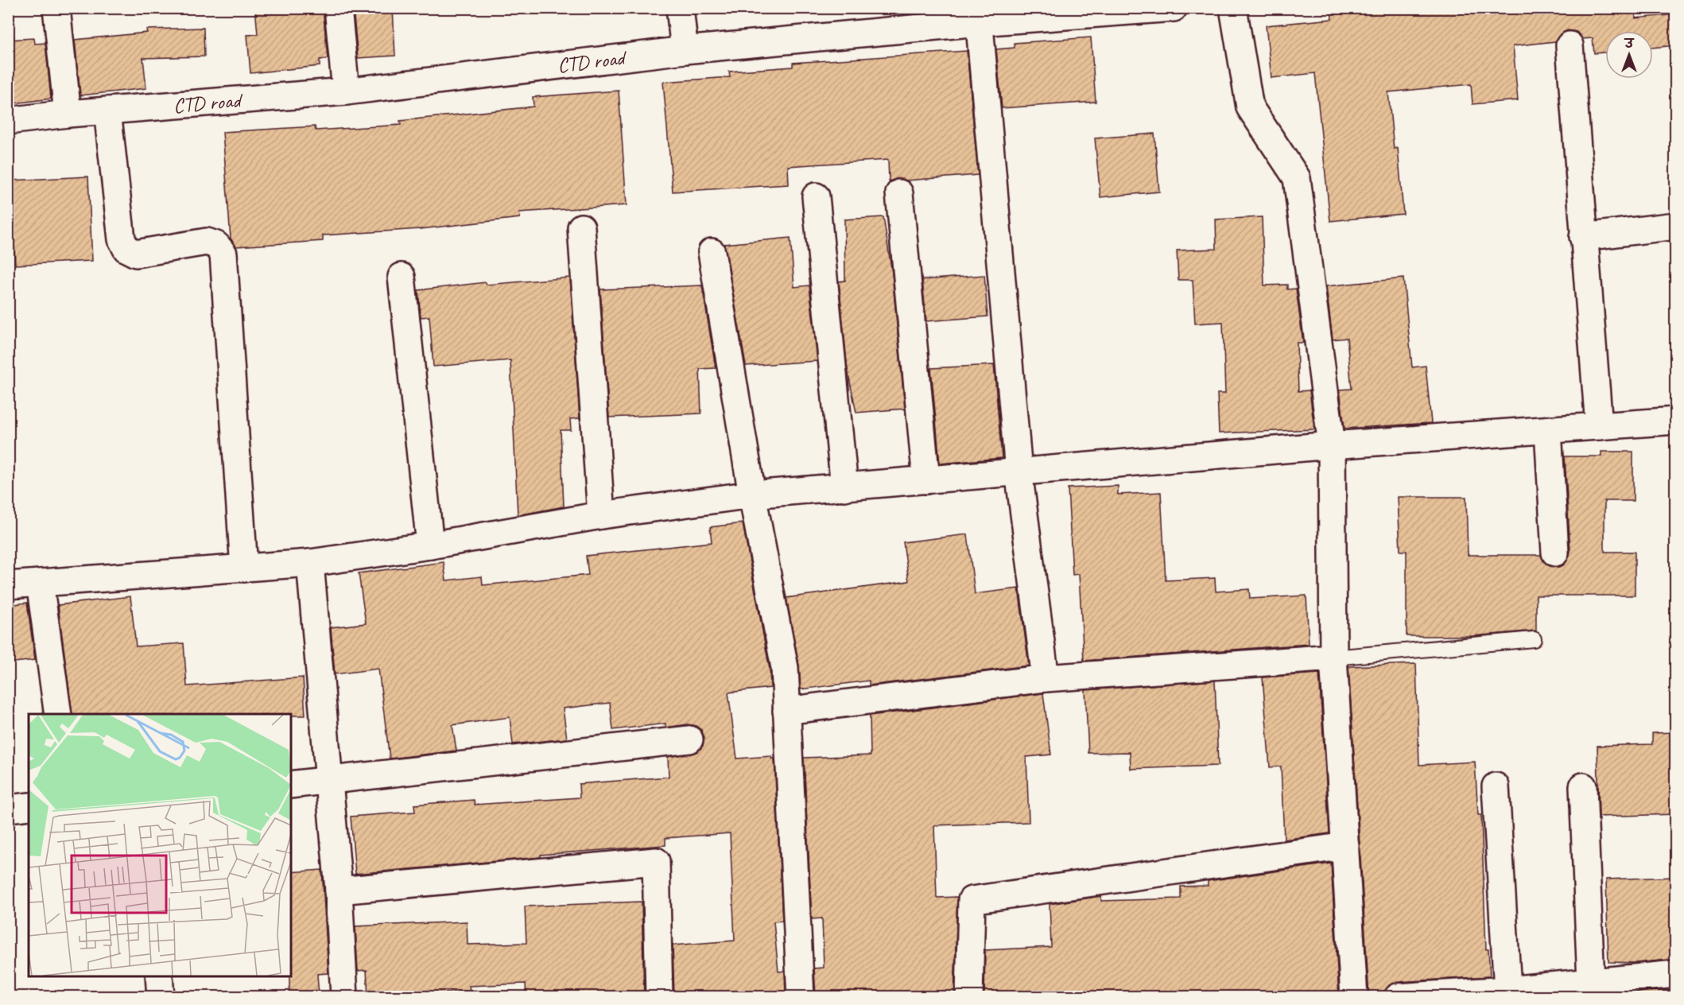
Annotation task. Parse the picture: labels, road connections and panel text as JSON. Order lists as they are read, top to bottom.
{
  "streets": {
    "street": ["CTD road"]
  },
  "north": "top"
}
